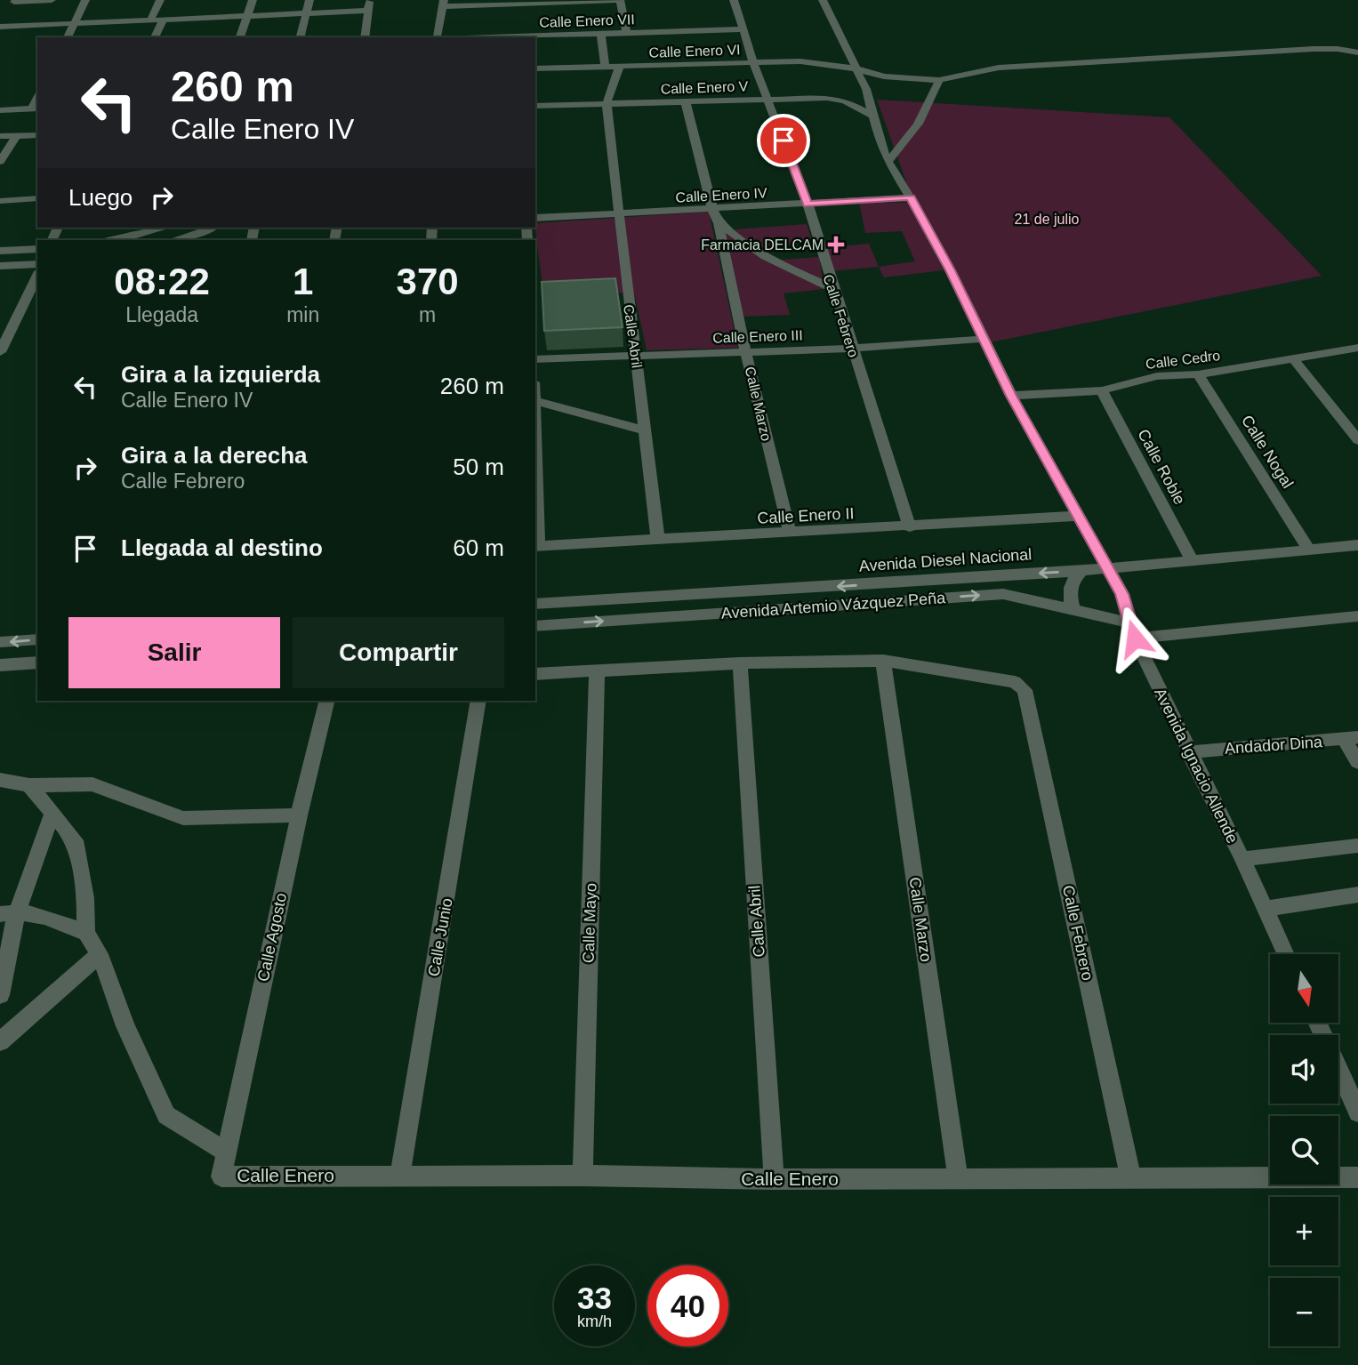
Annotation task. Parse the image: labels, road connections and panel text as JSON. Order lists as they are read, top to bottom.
{
  "streets": {
    "street": [
      "Calle Enero VII",
      "Calle Enero VI",
      "Calle Enero V",
      "Calle Enero IV",
      "Calle Febrero",
      "Calle Abril",
      "Calle Enero III",
      "Calle Cedro",
      "Calle Marzo",
      "Calle Nogal",
      "Calle Roble",
      "Calle Enero II",
      "Avenida Diesel Nacional",
      "Avenida Artemio Vázquez Peña",
      "Andador Dina",
      "Avenida Ignacio Allende",
      "Calle Mayo",
      "Calle Agosto",
      "Calle Junio",
      "Calle Enero"
    ]
  },
  "crossings": [
    ["Calle Enero VII", "Calle Febrero"],
    ["Calle Enero VI", "Calle Febrero"],
    ["Calle Enero VI", "Avenida Ignacio Allende"],
    ["Calle Enero V", "Calle Febrero"],
    ["Calle Enero V", "Calle Abril"],
    ["Calle Enero V", "Calle Marzo"],
    ["Calle Enero V", "Avenida Ignacio Allende"],
    ["Calle Enero IV", "Calle Febrero"],
    ["Calle Enero IV", "Calle Abril"],
    ["Calle Enero IV", "Calle Marzo"],
    ["Calle Enero IV", "Avenida Ignacio Allende"],
    ["Calle Febrero", "Calle Enero III"],
    ["Calle Febrero", "Calle Marzo"],
    ["Calle Febrero", "Calle Enero II"],
    ["Calle Febrero", "Calle Enero"],
    ["Calle Abril", "Calle Enero III"],
    ["Calle Abril", "Calle Enero II"],
    ["Calle Abril", "Calle Enero"],
    ["Calle Enero III", "Calle Marzo"],
    ["Calle Enero III", "Avenida Ignacio Allende"],
    ["Calle Cedro", "Calle Nogal"],
    ["Calle Cedro", "Calle Roble"],
    ["Calle Cedro", "Avenida Ignacio Allende"],
    ["Calle Marzo", "Calle Enero II"],
    ["Calle Marzo", "Calle Enero"],
    ["Calle Nogal", "Avenida Diesel Nacional"],
    ["Calle Roble", "Avenida Diesel Nacional"],
    ["Calle Enero II", "Avenida Ignacio Allende"],
    ["Avenida Diesel Nacional", "Avenida Ignacio Allende"],
    ["Avenida Artemio Vázquez Peña", "Avenida Ignacio Allende"],
    ["Andador Dina", "Avenida Ignacio Allende"],
    ["Calle Mayo", "Calle Enero"],
    ["Calle Agosto", "Calle Enero"],
    ["Calle Junio", "Calle Enero"]
  ],
  "parks": ["21 de julio"],
  "places": {
    "health": ["Farmacia DELCAM"]
  },
  "north": "bottom",
  "page": {
    "turn": ["260 m", "Calle Enero IV"],
    "then": "Luego",
    "eta": [
      "08:22",
      "Llegada",
      "1",
      "min",
      "370",
      "m"
    ],
    "list": [
      {
        "name": "Gira a la izquierda",
        "note": "Calle Enero IV",
        "value": "260 m"
      },
      {
        "name": "Gira a la derecha",
        "note": "Calle Febrero",
        "value": "50 m"
      },
      {
        "name": "Llegada al destino",
        "value": "60 m"
      }
    ],
    "buttons": ["Salir", "Compartir"],
    "map_buttons": ["+", "−"],
    "speed": "33 km/h",
    "limit": "40"
  }
}
